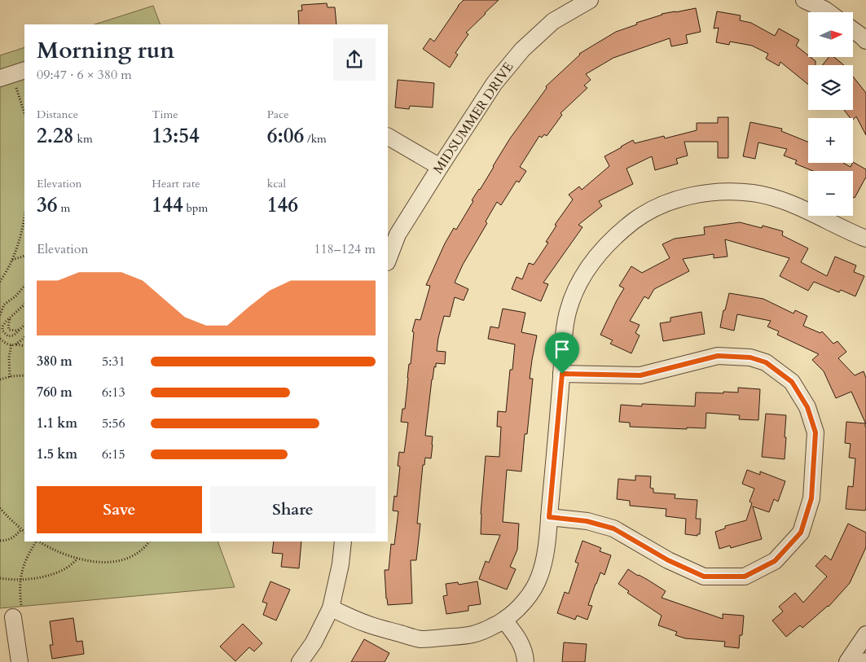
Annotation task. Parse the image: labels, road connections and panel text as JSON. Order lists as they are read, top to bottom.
{
  "streets": {
    "street": ["MIDSUMMER DRIVE"]
  },
  "north": "right",
  "page": {
    "map_buttons": ["+", "−"],
    "heading": ["Morning run", "09:47 · 6 × 380 m"],
    "stats": [
      ["Distance", "2.28 km"],
      ["Time", "13:54"],
      ["Pace", "6:06 /km"],
      ["Elevation", "36 m"],
      ["Heart rate", "144 bpm"],
      ["kcal", "146"]
    ],
    "chart": ["Elevation", "118–124 m"],
    "list": [
      {
        "name": "380 m",
        "note": "5:31"
      },
      {
        "name": "760 m",
        "note": "6:13"
      },
      {
        "name": "1.1 km",
        "note": "5:56"
      },
      {
        "name": "1.5 km",
        "note": "6:15"
      }
    ],
    "buttons": ["Save", "Share"]
  }
}
